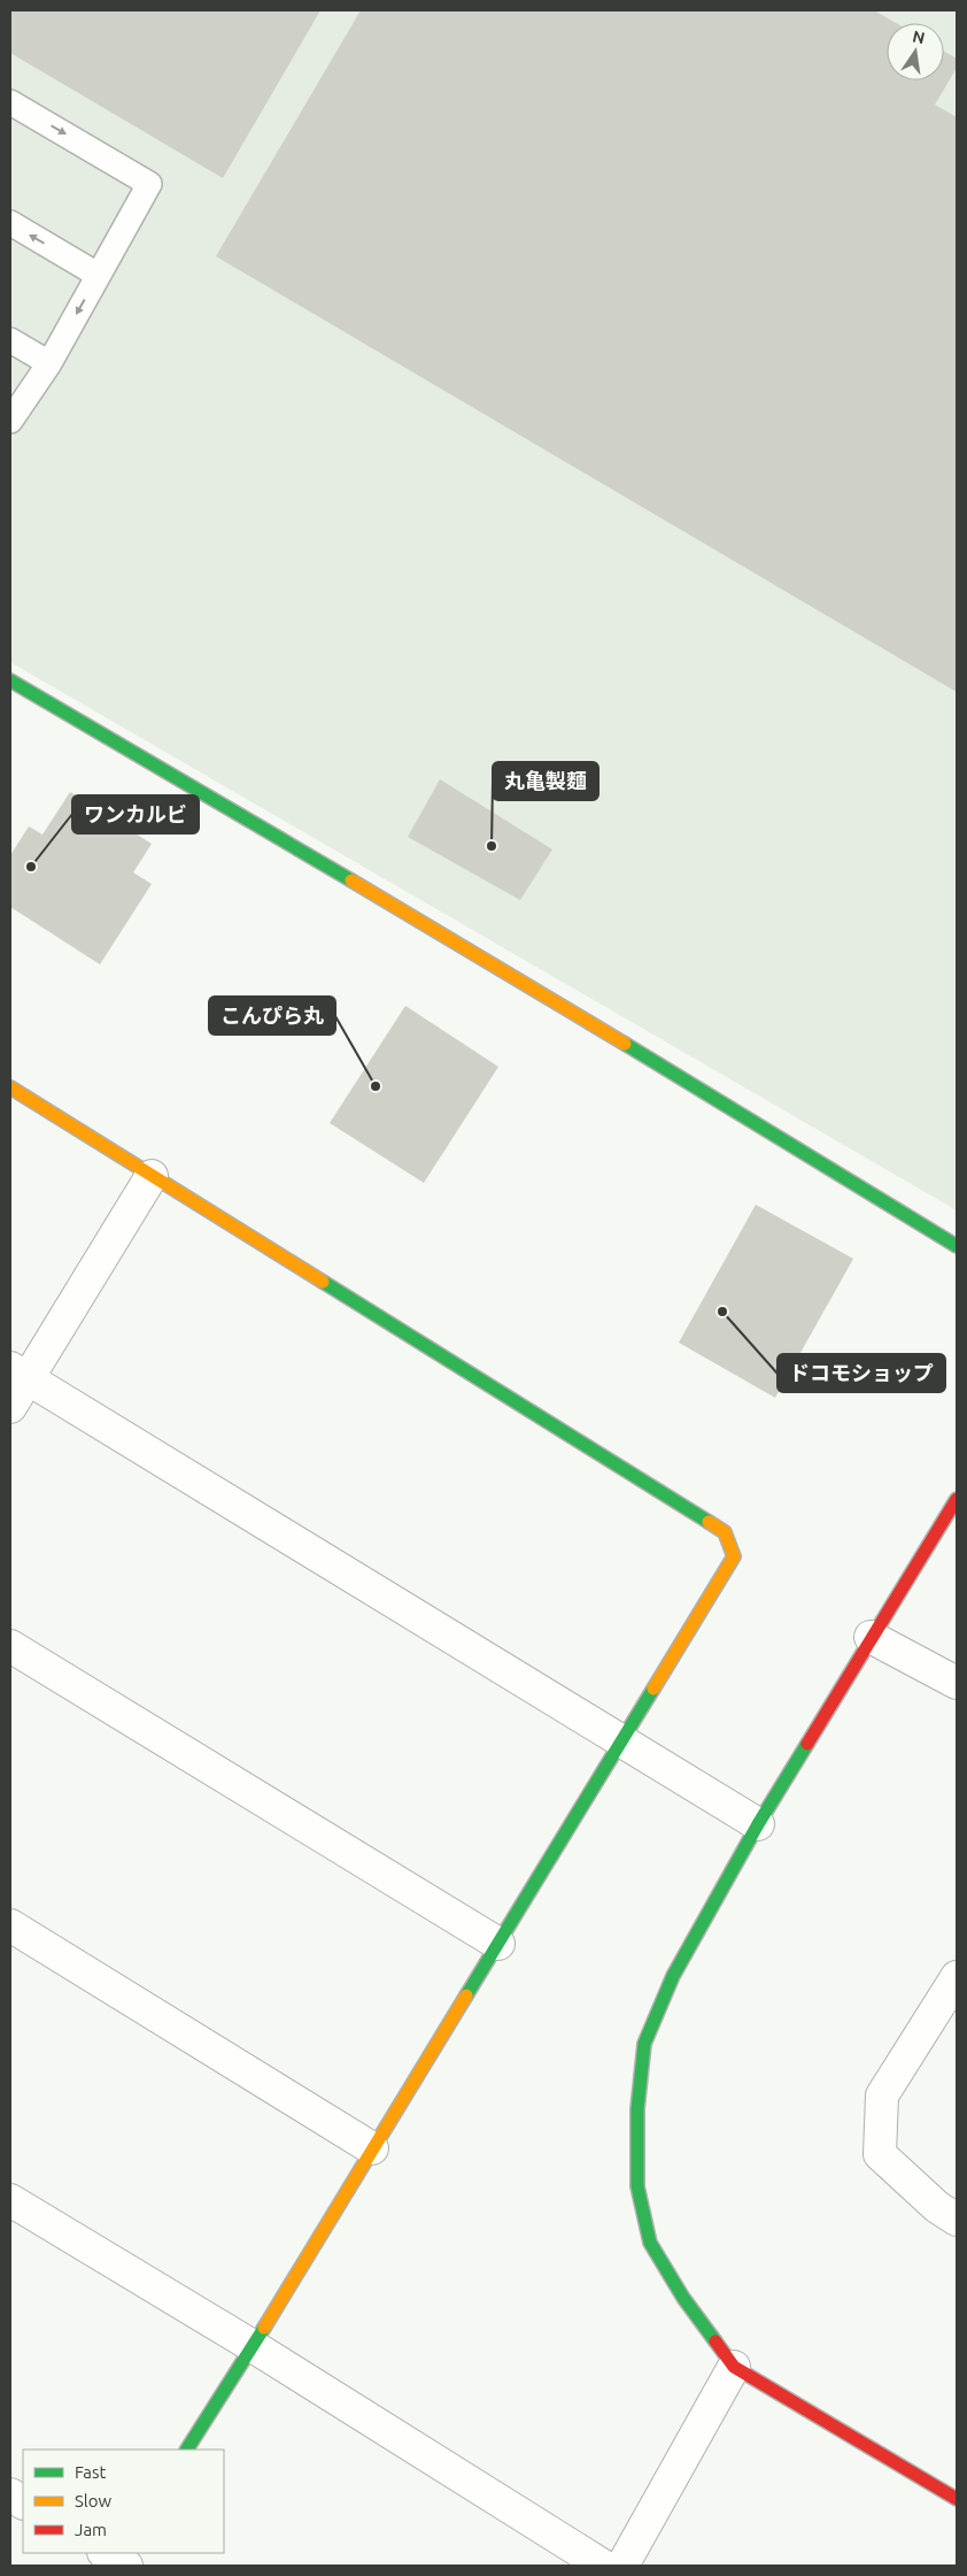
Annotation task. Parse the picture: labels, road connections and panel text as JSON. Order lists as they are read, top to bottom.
{
  "places": [
    "丸亀製麵",
    "ワンカルビ",
    "こんぴら丸",
    "ドコモショップ"
  ],
  "legend": ["Fast", "Slow", "Jam"],
  "north": "top"
}
